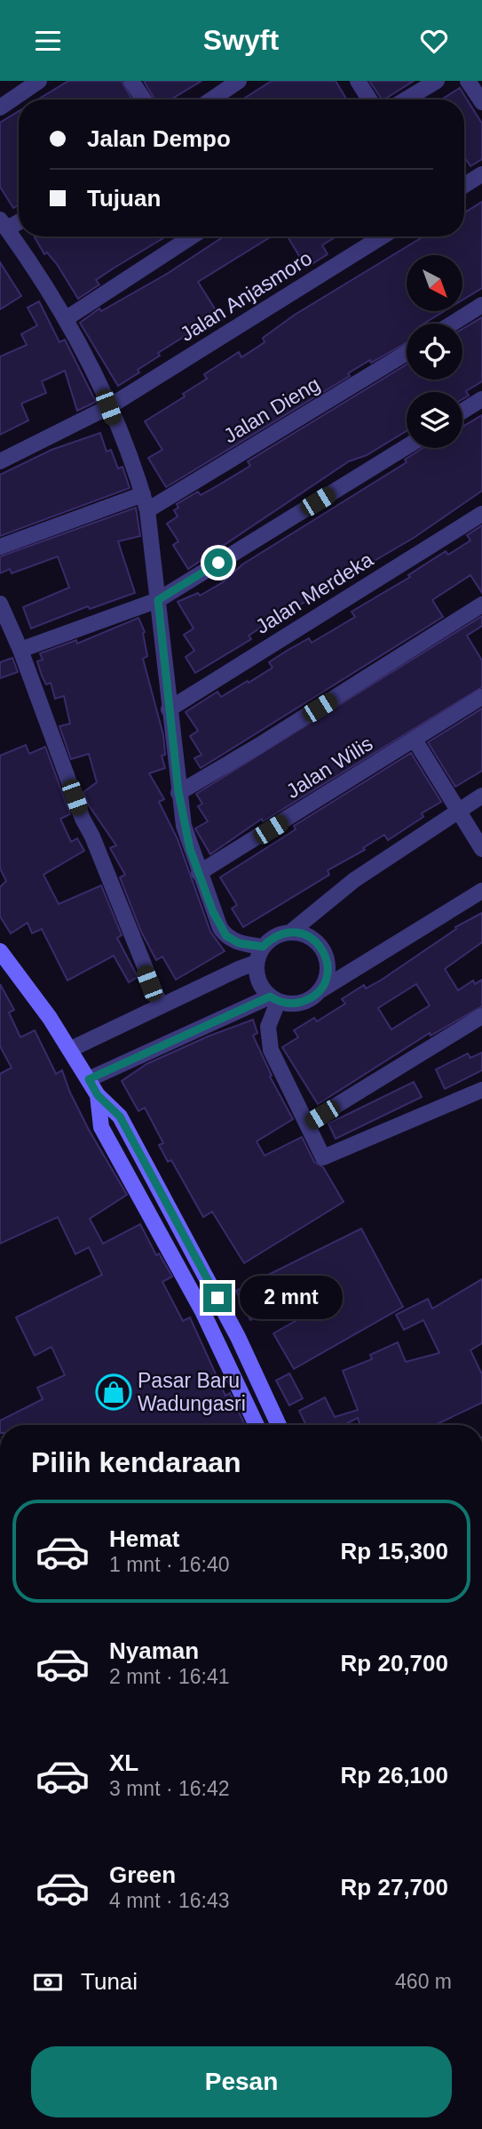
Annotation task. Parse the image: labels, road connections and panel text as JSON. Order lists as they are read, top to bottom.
{
  "streets": {
    "street": [
      "Jalan Anjasmoro",
      "Jalan Dieng",
      "Jalan Merdeka",
      "Jalan Wilis"
    ]
  },
  "places": {
    "shop": ["Pasar Baru Wadungasri"]
  },
  "north": "bottom right",
  "page": {
    "header": "Swyft",
    "banner": ["Jalan Dempo", "Tujuan"],
    "bubble": "2 mnt",
    "heading": "Pilih kendaraan",
    "list": [
      {
        "name": "Hemat",
        "note": "1 mnt · 16:40",
        "value": "Rp 15,300"
      },
      {
        "name": "Nyaman",
        "note": "2 mnt · 16:41",
        "value": "Rp 20,700"
      },
      {
        "name": "XL",
        "note": "3 mnt · 16:42",
        "value": "Rp 26,100"
      },
      {
        "name": "Green",
        "note": "4 mnt · 16:43",
        "value": "Rp 27,700"
      }
    ],
    "pay": ["Tunai", "460 m"],
    "buttons": "Pesan"
  }
}
